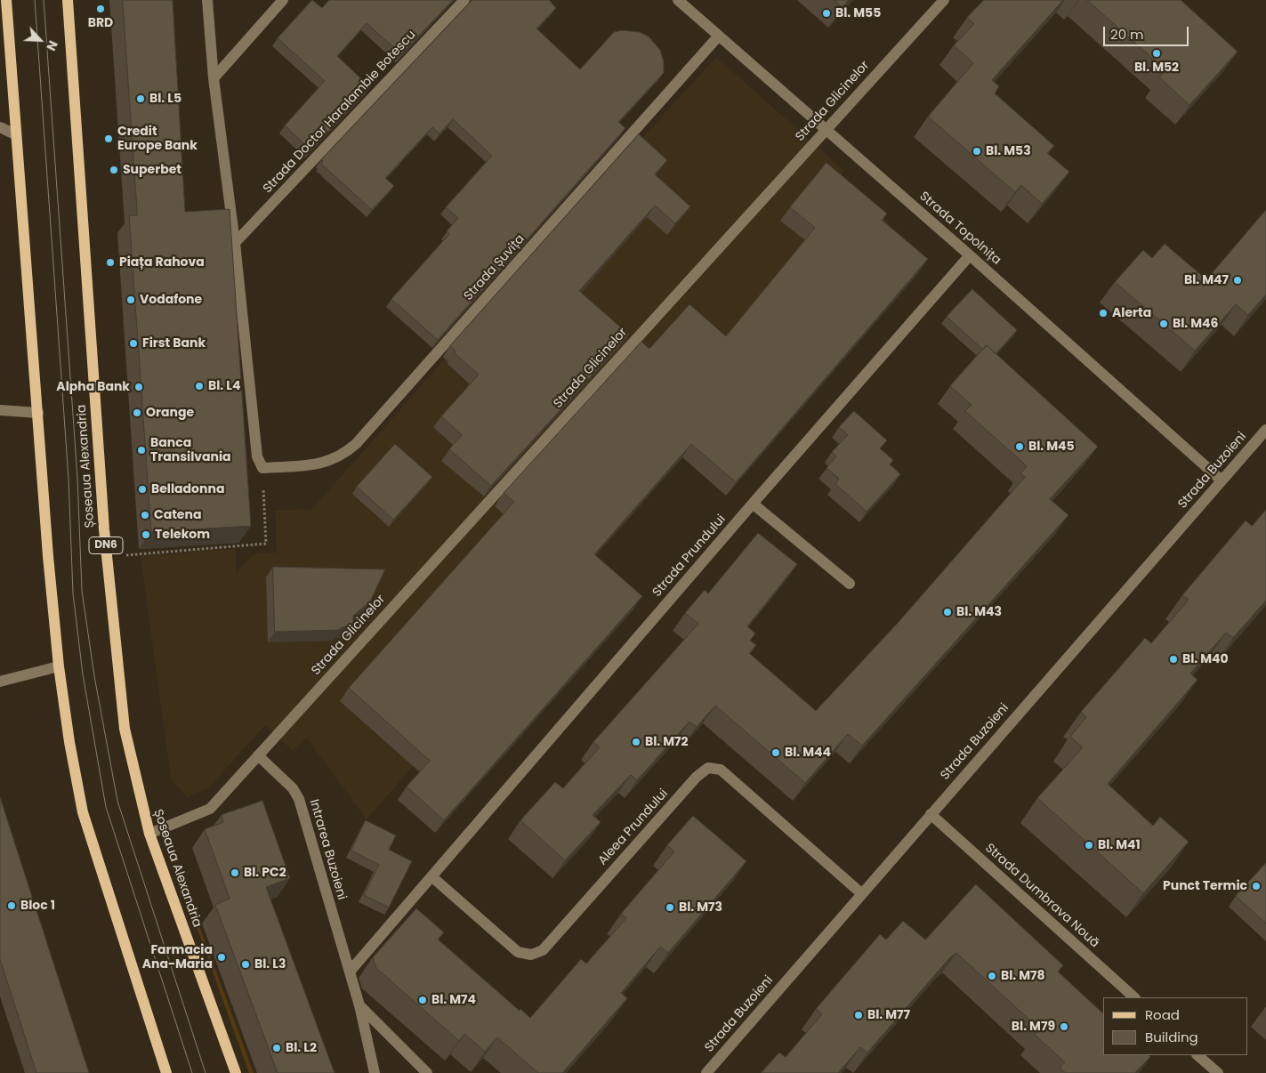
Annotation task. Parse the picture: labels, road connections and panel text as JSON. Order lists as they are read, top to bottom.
{
  "streets": {
    "main road": ["Șoseaua Alexandria", "DN6"],
    "street": [
      "Strada Glicinelor",
      "Strada Doctor Haralambie Botescu",
      "Strada Topolnița",
      "Strada Șuvița",
      "Strada Buzoieni",
      "Strada Prundului",
      "Aleea Prundului",
      "Intrarea Buzoieni",
      "Strada Dumbrava Nouă"
    ]
  },
  "crossings": [
    ["Strada Glicinelor", "Strada Topolnița"],
    ["Strada Glicinelor", "Intrarea Buzoieni"],
    ["Strada Topolnița", "Strada Șuvița"],
    ["Strada Topolnița", "Strada Buzoieni"],
    ["Strada Topolnița", "Strada Prundului"],
    ["Strada Buzoieni", "Aleea Prundului"],
    ["Strada Buzoieni", "Strada Dumbrava Nouă"],
    ["Strada Prundului", "Aleea Prundului"],
    ["Strada Prundului", "Intrarea Buzoieni"]
  ],
  "places": [
    "BRD",
    "Bl. M55",
    "Bl. M52",
    "Bl. L5",
    "Credit Europe Bank",
    "Bl. M53",
    "Superbet",
    "Piața Rahova",
    "Bl. M47",
    "Vodafone",
    "Alerta",
    "Bl. M46",
    "First Bank",
    "Bl. L4",
    "Alpha Bank",
    "Orange",
    "Bl. M45",
    "Banca Transilvania",
    "Belladonna",
    "Catena",
    "Telekom",
    "Bl. M43",
    "Bl. M40",
    "Bl. M72",
    "Bl. M44",
    "Bl. M41",
    "Bl. PC2",
    "Punct Termic",
    "Bloc 1",
    "Bl. M73",
    "Farmacia Ana-Maria",
    "Bl. L3",
    "Bl. M78",
    "Bl. M74",
    "Bl. M77",
    "Bl. M79",
    "Bl. L2"
  ],
  "legend": ["Road", "Building"],
  "scale_bar": "20 m",
  "north": "bottom right"
}
